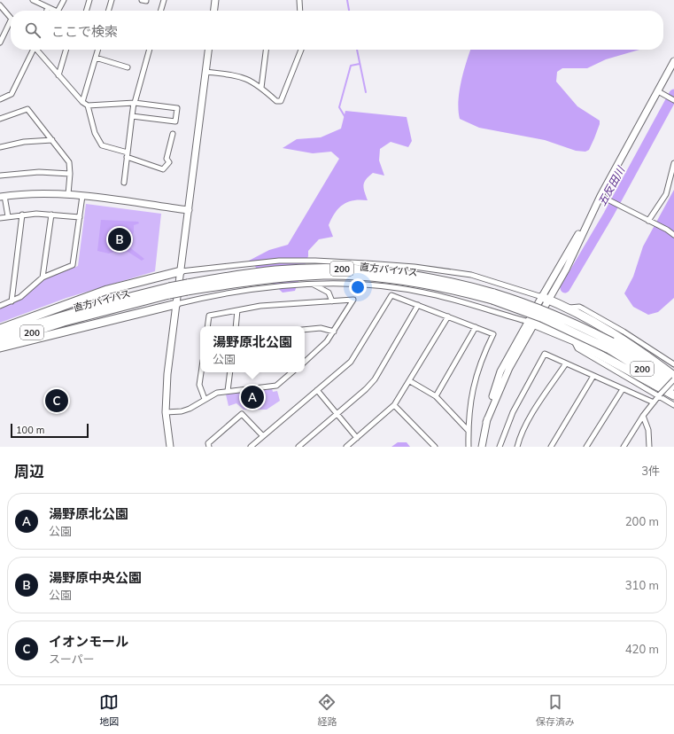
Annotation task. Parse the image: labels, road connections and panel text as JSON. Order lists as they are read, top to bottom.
{
  "streets": {
    "highway": ["200", "直方バイパス"]
  },
  "water": ["五反田川"],
  "scale_bar": "100 m",
  "page": {
    "search": "ここで検索",
    "pins": ["B", "A", "C"],
    "popup": ["湯野原北公園", "公園"],
    "scale": "100 m",
    "heading": ["周辺", "3件"],
    "list": [
      {
        "mark": "A",
        "name": "湯野原北公園",
        "note": "公園",
        "value": "200 m"
      },
      {
        "mark": "B",
        "name": "湯野原中央公園",
        "note": "公園",
        "value": "310 m"
      },
      {
        "mark": "C",
        "name": "イオンモール",
        "note": "スーパー",
        "value": "420 m"
      }
    ],
    "nav": ["地図", "経路", "保存済み"]
  }
}
